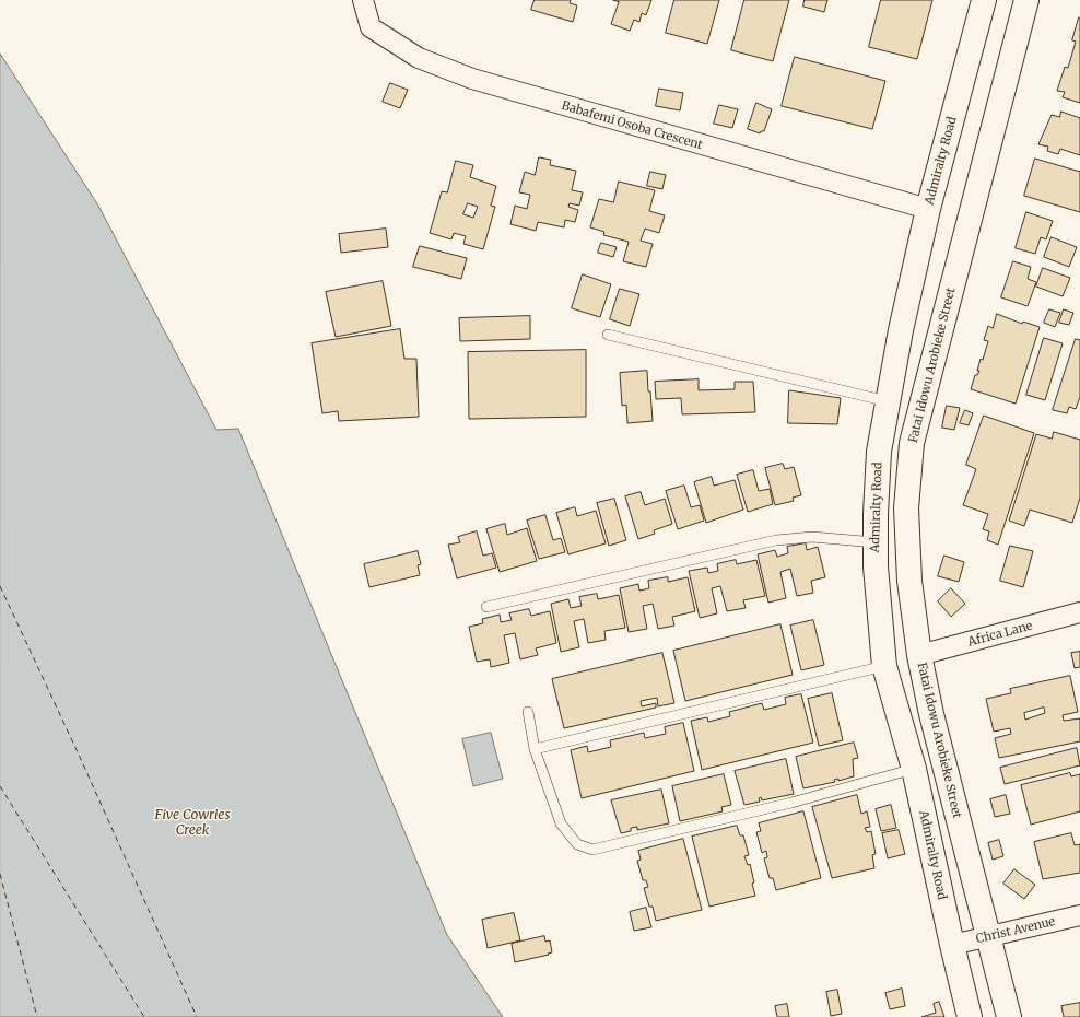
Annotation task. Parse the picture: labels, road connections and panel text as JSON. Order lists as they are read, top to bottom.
{
  "streets": {
    "street": [
      "Babafemi Osoba Crescent",
      "Admiralty Road",
      "Fatai Idowu Arobieke Street",
      "Africa Lane",
      "Christ Avenue"
    ]
  },
  "crossings": [
    ["Babafemi Osoba Crescent", "Admiralty Road"],
    ["Admiralty Road", "Christ Avenue"],
    ["Fatai Idowu Arobieke Street", "Africa Lane"],
    ["Fatai Idowu Arobieke Street", "Christ Avenue"]
  ],
  "water": ["Five Cowries Creek"]
}
